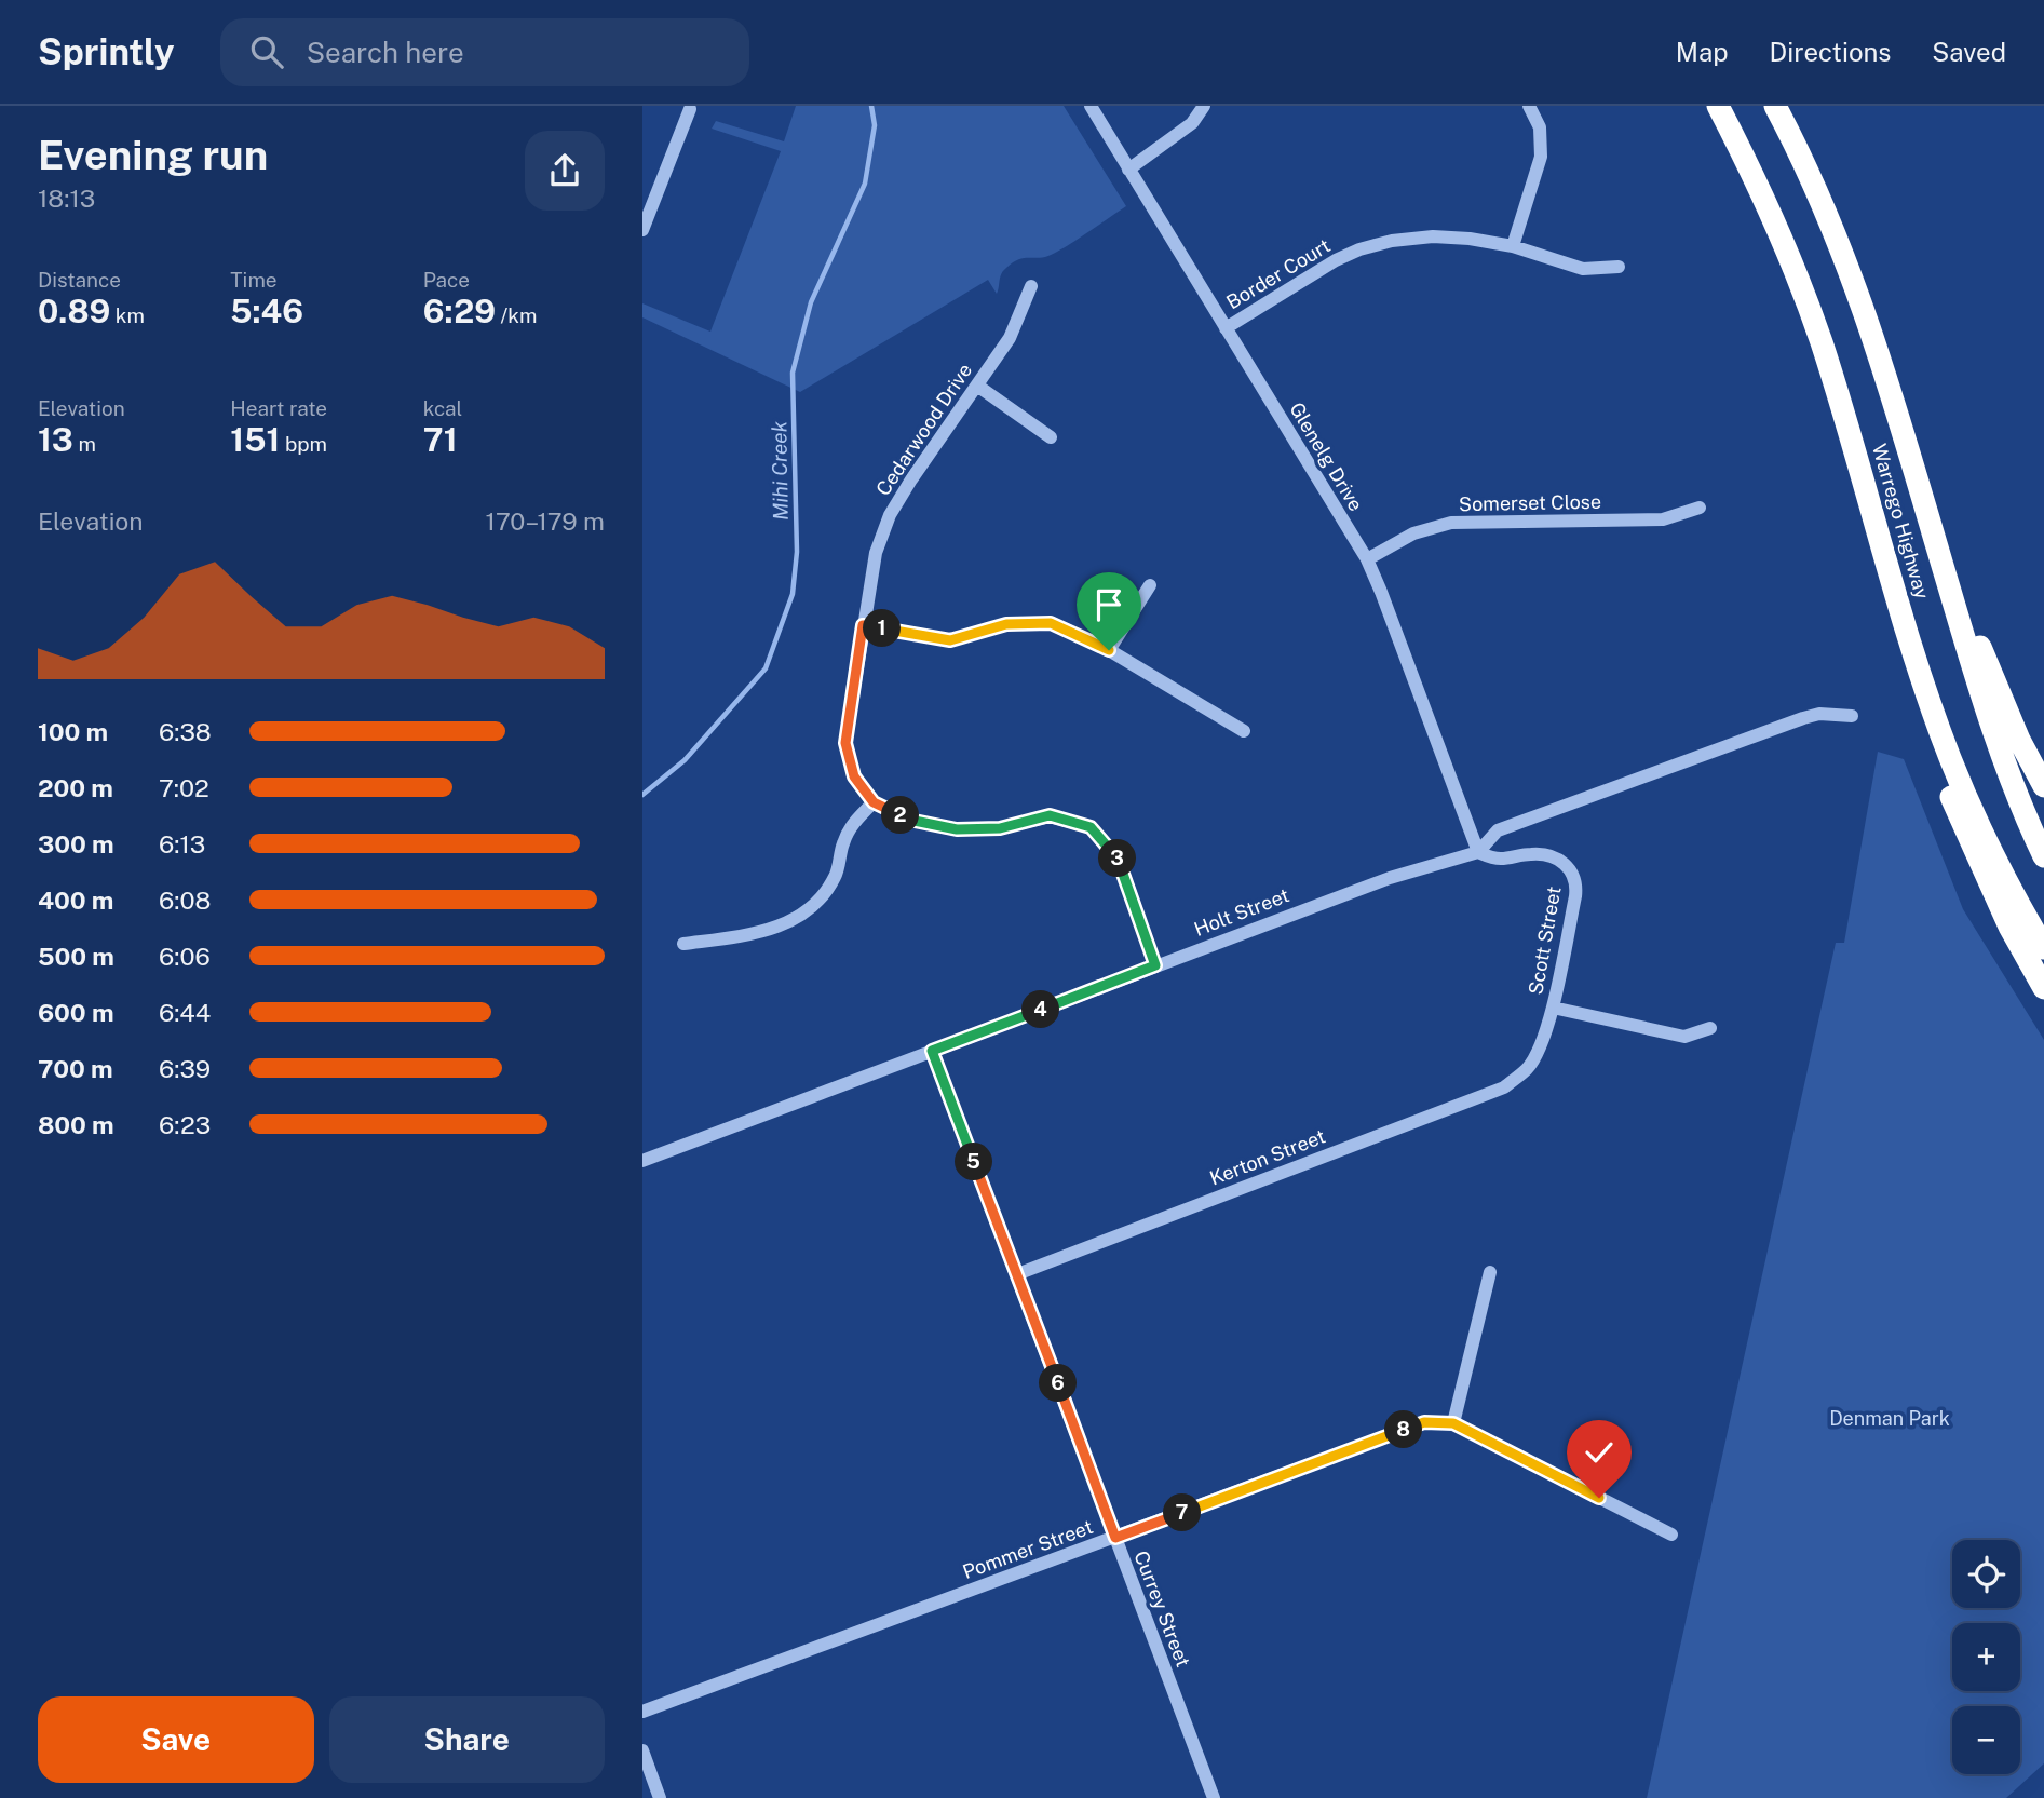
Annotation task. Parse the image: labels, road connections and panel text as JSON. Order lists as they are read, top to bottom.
{
  "streets": {
    "highway": ["Warrego Highway"],
    "street": [
      "Border Court",
      "Cedarwood Drive",
      "Glenelg Drive",
      "Somerset Close",
      "Holt Street",
      "Scott Street",
      "Kerton Street",
      "Pommer Street",
      "Currey Street"
    ]
  },
  "crossings": [
    ["Border Court", "Glenelg Drive"],
    ["Glenelg Drive", "Somerset Close"],
    ["Glenelg Drive", "Holt Street"],
    ["Glenelg Drive", "Scott Street"],
    ["Holt Street", "Scott Street"],
    ["Holt Street", "Currey Street"],
    ["Scott Street", "Kerton Street"],
    ["Kerton Street", "Currey Street"],
    ["Pommer Street", "Currey Street"]
  ],
  "water": ["Mihi Creek"],
  "parks": ["Denman Park"],
  "page": {
    "header": "Sprintly",
    "search": "Search here",
    "nav": ["Map", "Directions", "Saved"],
    "heading": ["Evening run", "18:13"],
    "stats": [
      ["Distance", "0.89 km"],
      ["Time", "5:46"],
      ["Pace", "6:29 /km"],
      ["Elevation", "13 m"],
      ["Heart rate", "151 bpm"],
      ["kcal", "71"]
    ],
    "chart": ["Elevation", "170–179 m"],
    "pins": [
      "1",
      "2",
      "3",
      "4",
      "5",
      "6",
      "8",
      "7"
    ],
    "list": [
      {
        "name": "100 m",
        "note": "6:38"
      },
      {
        "name": "200 m",
        "note": "7:02"
      },
      {
        "name": "300 m",
        "note": "6:13"
      },
      {
        "name": "400 m",
        "note": "6:08"
      },
      {
        "name": "500 m",
        "note": "6:06"
      },
      {
        "name": "600 m",
        "note": "6:44"
      },
      {
        "name": "700 m",
        "note": "6:39"
      },
      {
        "name": "800 m",
        "note": "6:23"
      }
    ],
    "map_buttons": ["+", "−"],
    "buttons": ["Save", "Share"]
  }
}
